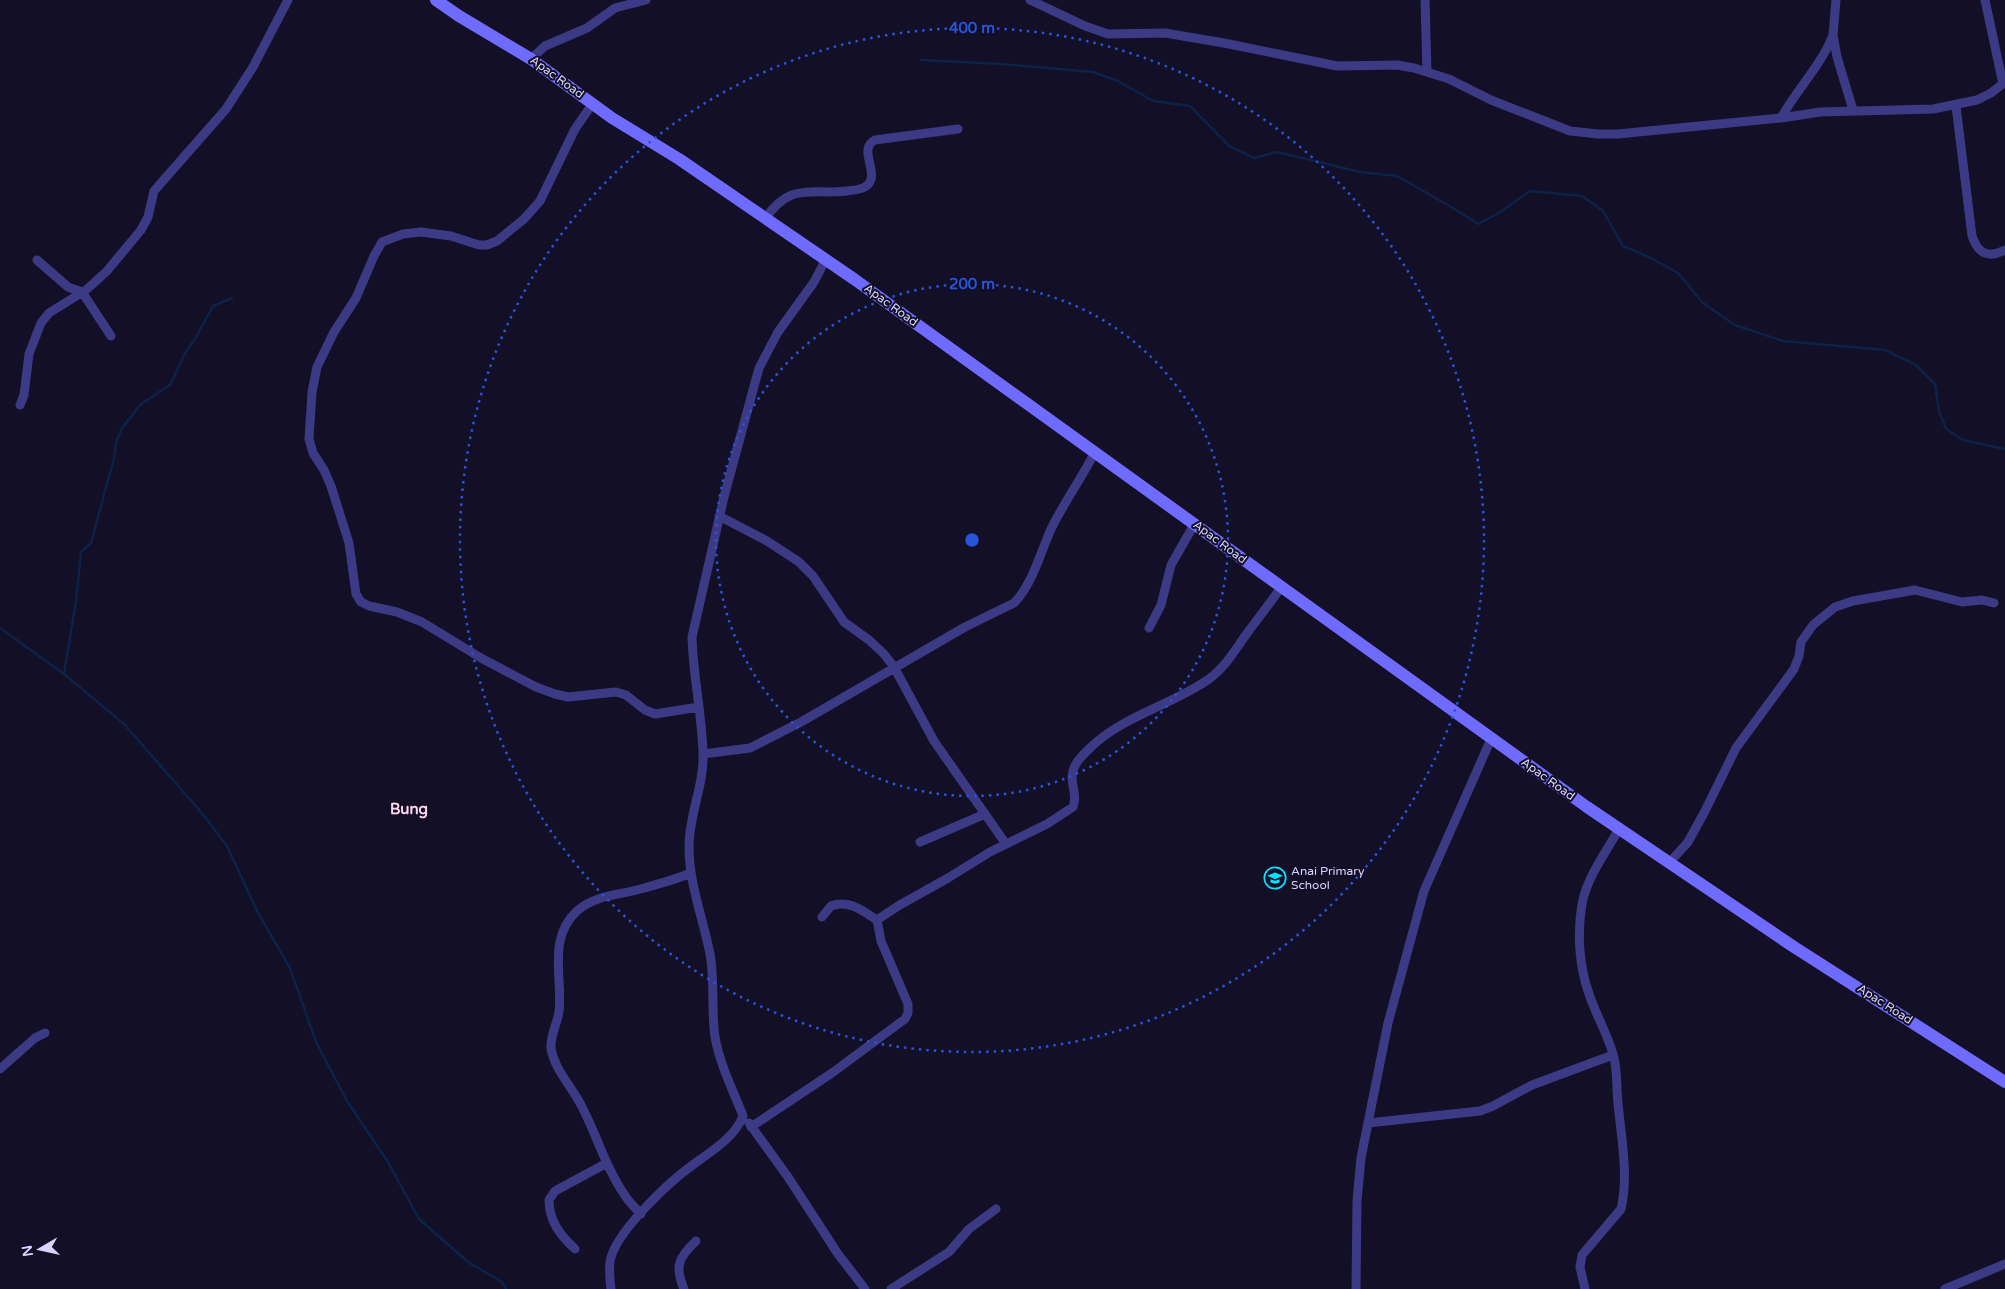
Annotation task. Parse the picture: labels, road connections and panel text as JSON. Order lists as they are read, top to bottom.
{
  "streets": {
    "main road": ["Apac Road"]
  },
  "districts": ["Bung"],
  "places": {
    "school or university": ["Anai Primary School"]
  },
  "north": "left",
  "rings": ["400 m", "200 m"]
}
